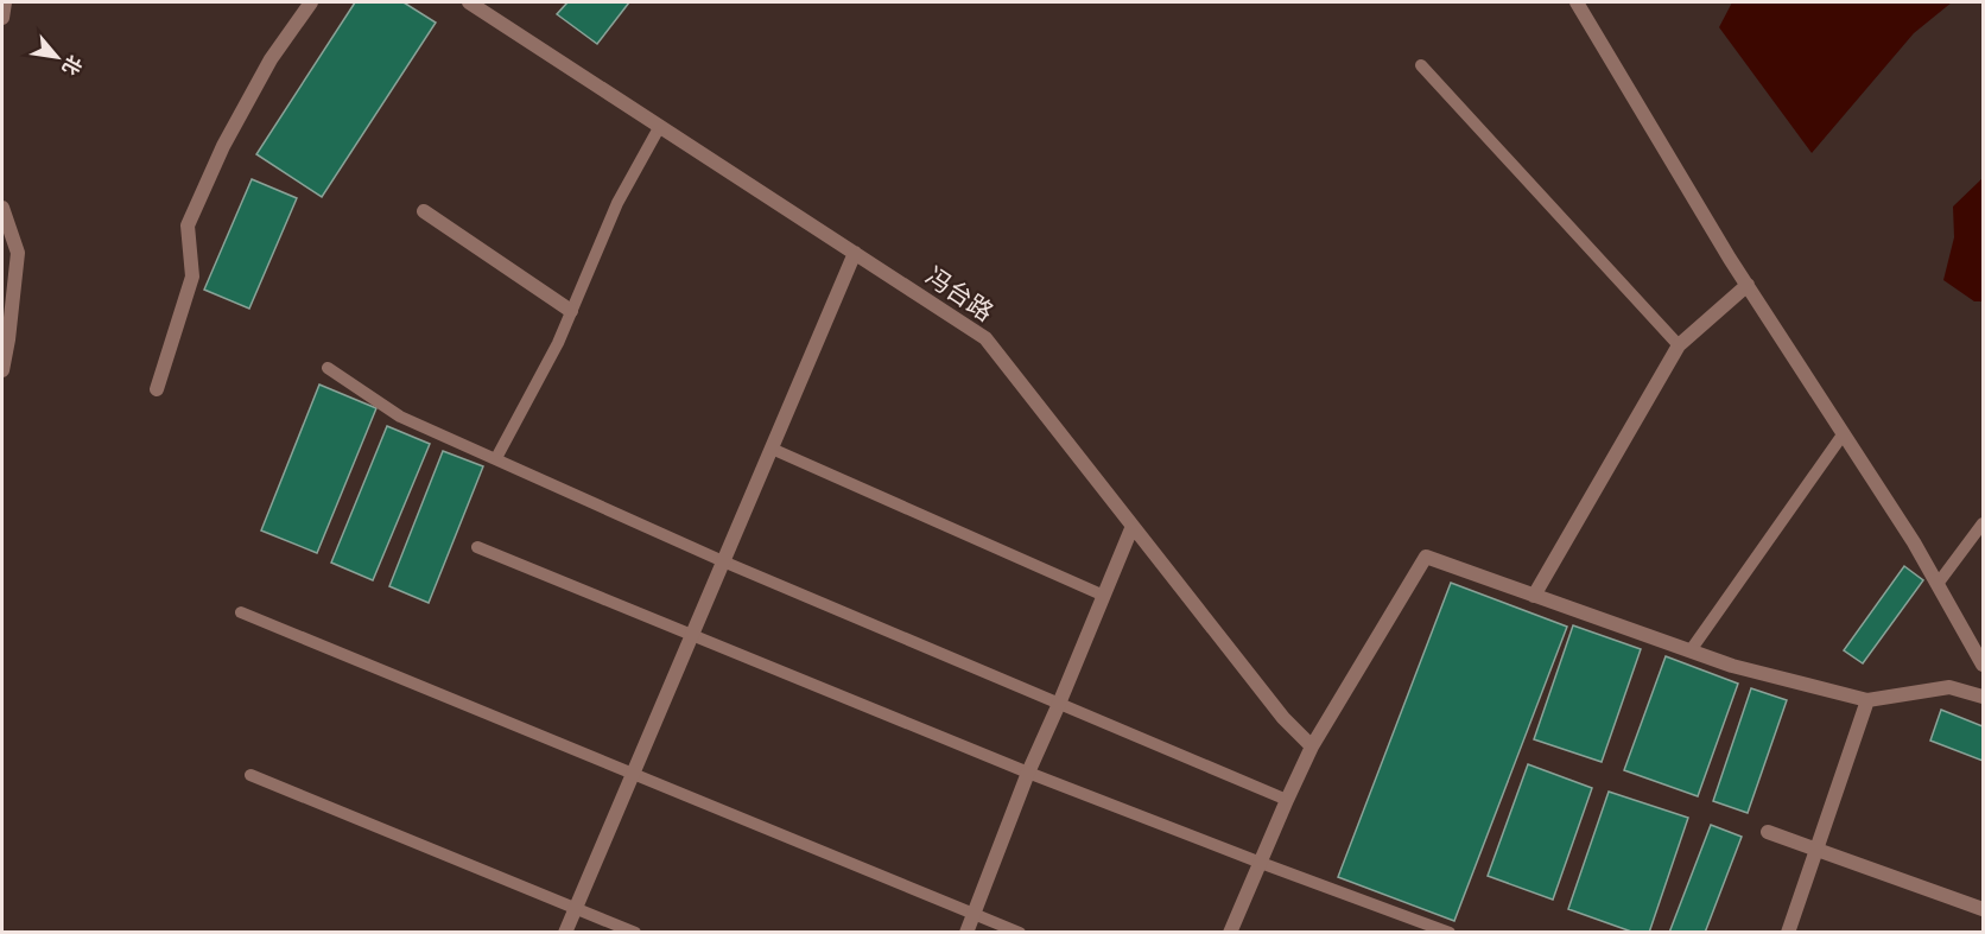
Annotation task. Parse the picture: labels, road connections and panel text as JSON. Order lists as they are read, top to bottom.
{
  "streets": {
    "street": ["冯台路"]
  },
  "north": "bottom right"
}
